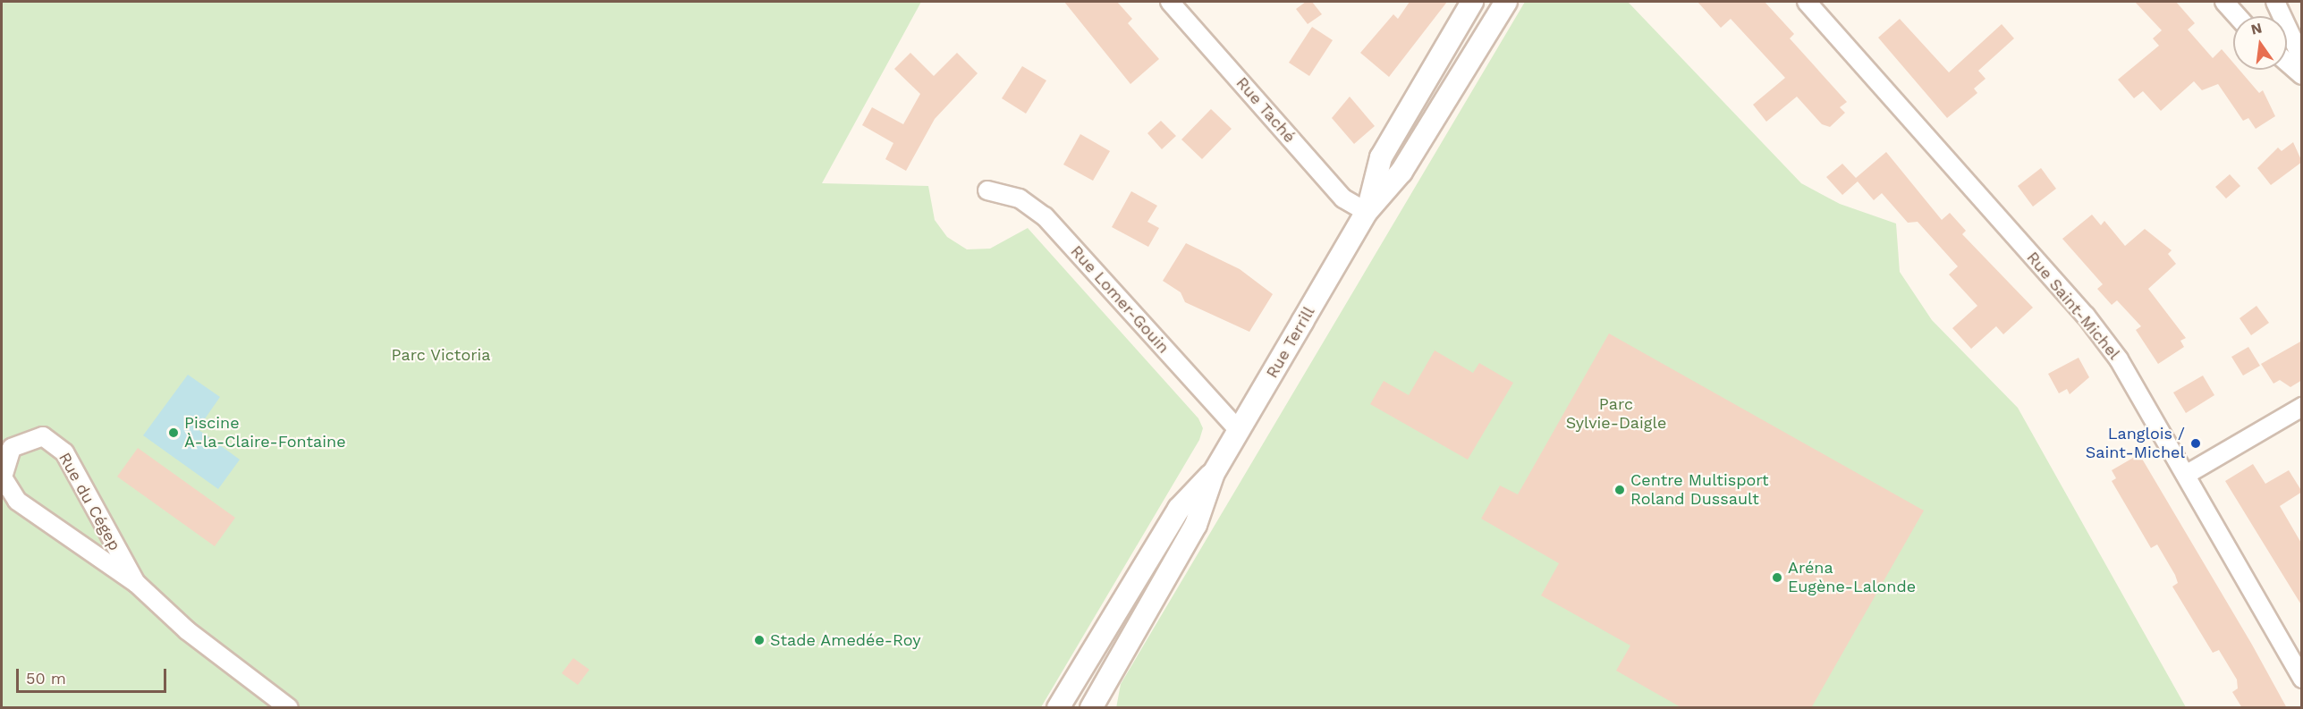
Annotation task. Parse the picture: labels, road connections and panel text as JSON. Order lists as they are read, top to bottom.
{
  "streets": {
    "street": [
      "Rue Taché",
      "Rue Lomer-Gouin",
      "Rue Saint-Michel",
      "Rue Terrill",
      "Rue du Cégep"
    ]
  },
  "crossings": [
    ["Rue Taché", "Rue Terrill"],
    ["Rue Lomer-Gouin", "Rue Terrill"]
  ],
  "parks": ["Parc Victoria", "Parc Sylvie-Daigle"],
  "places": [
    "Piscine À-la-Claire-Fontaine",
    "Langlois / Saint-Michel",
    "Centre Multisport Roland Dussault",
    "Aréna Eugène-Lalonde",
    "Stade Amedée-Roy"
  ],
  "scale_bar": "50 m",
  "north": "top"
}
